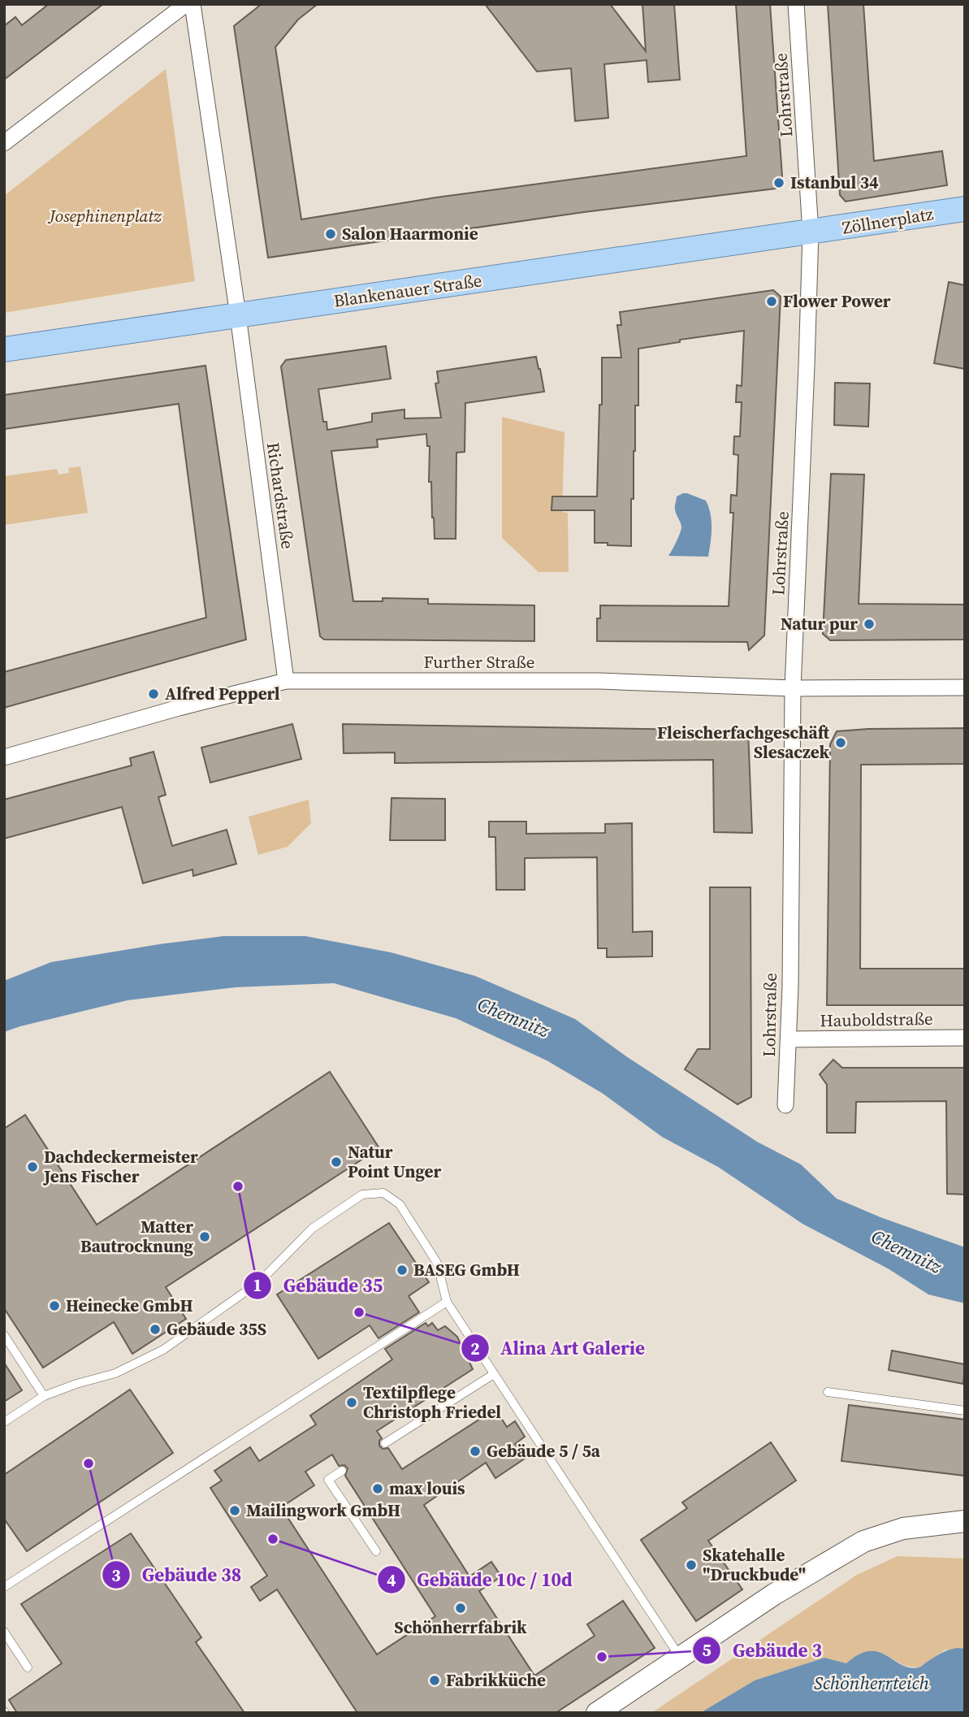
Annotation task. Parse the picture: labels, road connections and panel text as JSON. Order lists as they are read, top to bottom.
{
  "streets": {
    "main road": ["Zöllnerplatz", "Blankenauer Straße"],
    "street": [
      "Lohrstraße",
      "Richardstraße",
      "Further Straße",
      "Hauboldstraße"
    ]
  },
  "crossings": [
    ["Lohrstraße", "Zöllnerplatz"],
    ["Lohrstraße", "Blankenauer Straße"],
    ["Lohrstraße", "Further Straße"],
    ["Lohrstraße", "Hauboldstraße"],
    ["Zöllnerplatz", "Blankenauer Straße"],
    ["Blankenauer Straße", "Richardstraße"],
    ["Richardstraße", "Further Straße"]
  ],
  "water": ["Chemnitz", "Schönherrteich"],
  "parks": ["Josephinenplatz"],
  "places": [
    "Istanbul 34",
    "Salon Haarmonie",
    "Flower Power",
    "Natur pur",
    "Alfred Pepperl",
    "Fleischerfachgeschäft Slesaczek",
    "Natur Point Unger",
    "Dachdeckermeister Jens Fischer",
    "Gebäude 35",
    "Matter Bautrocknung",
    "BASEG GmbH",
    "Heinecke GmbH",
    "Alina Art Galerie",
    "Gebäude 35S",
    "Textilpflege Christoph Friedel",
    "Gebäude 5 / 5a",
    "Gebäude 38",
    "max louis",
    "Mailingwork GmbH",
    "Gebäude 10c / 10d",
    "Skatehalle \"Druckbude\"",
    "Schönherrfabrik",
    "Gebäude 3",
    "Fabrikküche"
  ]
}
